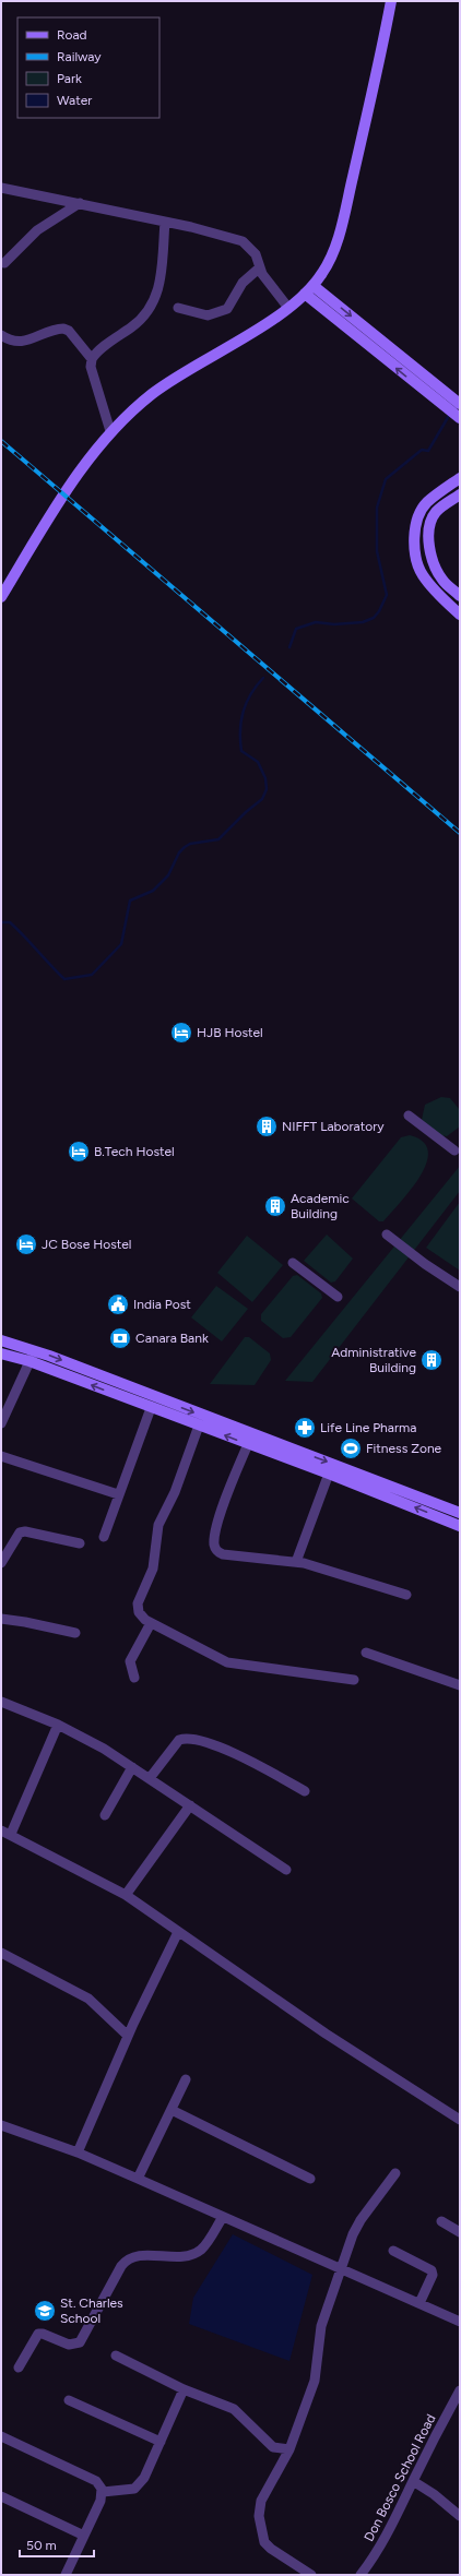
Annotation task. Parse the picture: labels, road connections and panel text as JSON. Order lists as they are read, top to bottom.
{
  "streets": {
    "street": ["Don Bosco School Road"]
  },
  "places": {
    "hotel": ["HJB Hostel", "B.Tech Hostel", "JC Bose Hostel"],
    "building": ["NIFFT Laboratory", "Academic Building", "Administrative Building"],
    "public building": ["India Post"],
    "bank": ["Canara Bank"],
    "pharmacy": ["Life Line Pharma"],
    "sports": ["Fitness Zone"],
    "school or university": ["St. Charles School"]
  },
  "legend": [
    "Road",
    "Railway",
    "Park",
    "Water"
  ],
  "scale_bar": "50 m"
}
